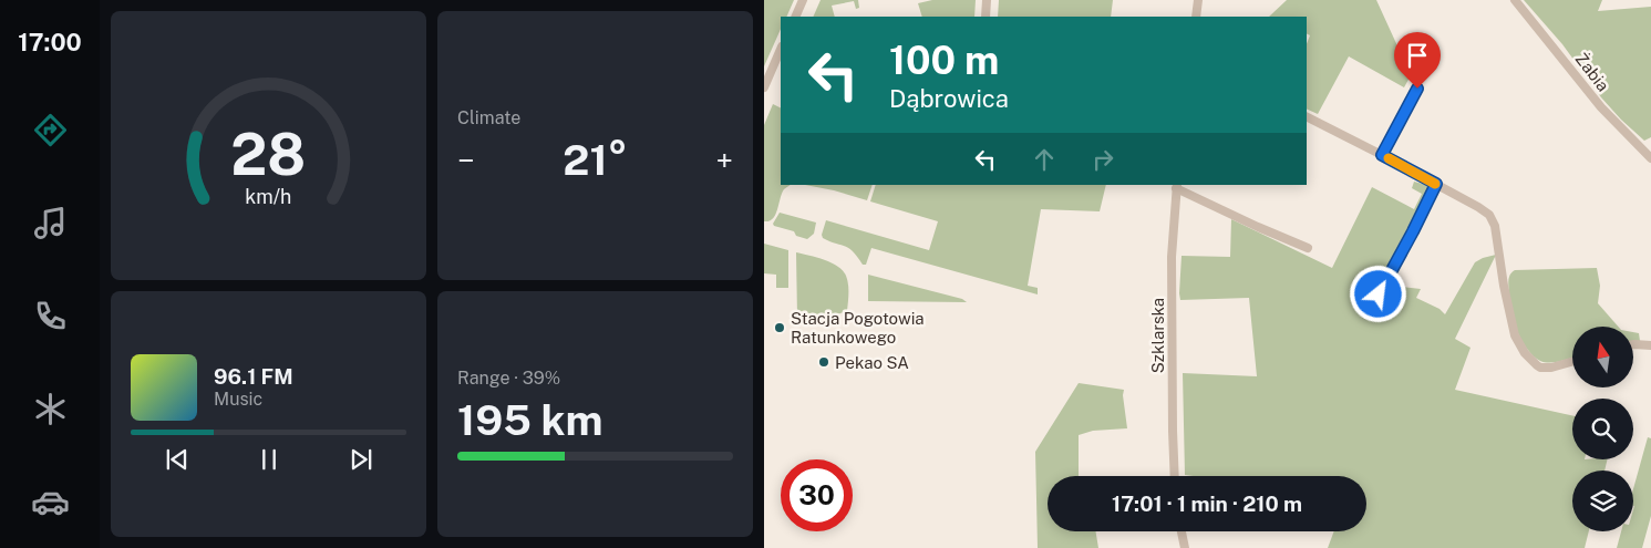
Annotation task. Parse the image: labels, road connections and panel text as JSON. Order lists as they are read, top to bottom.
{
  "streets": {
    "street": ["Żabia", "Szklarska"]
  },
  "places": ["Stacja Pogotowia Ratunkowego", "Pekao SA"],
  "north": "top",
  "page": {
    "tabs": "17:00",
    "tile": [
      "Climate",
      ["Range · 39%", "195 km"]
    ],
    "turn": ["100 m", "Dąbrowica"],
    "heat": ["−", "21°", "+"],
    "song": ["96.1 FM", "Music"],
    "limit": "30",
    "trip": "17:01 · 1 min · 210 m",
    "gauge": ["28", "km/h"]
  }
}
